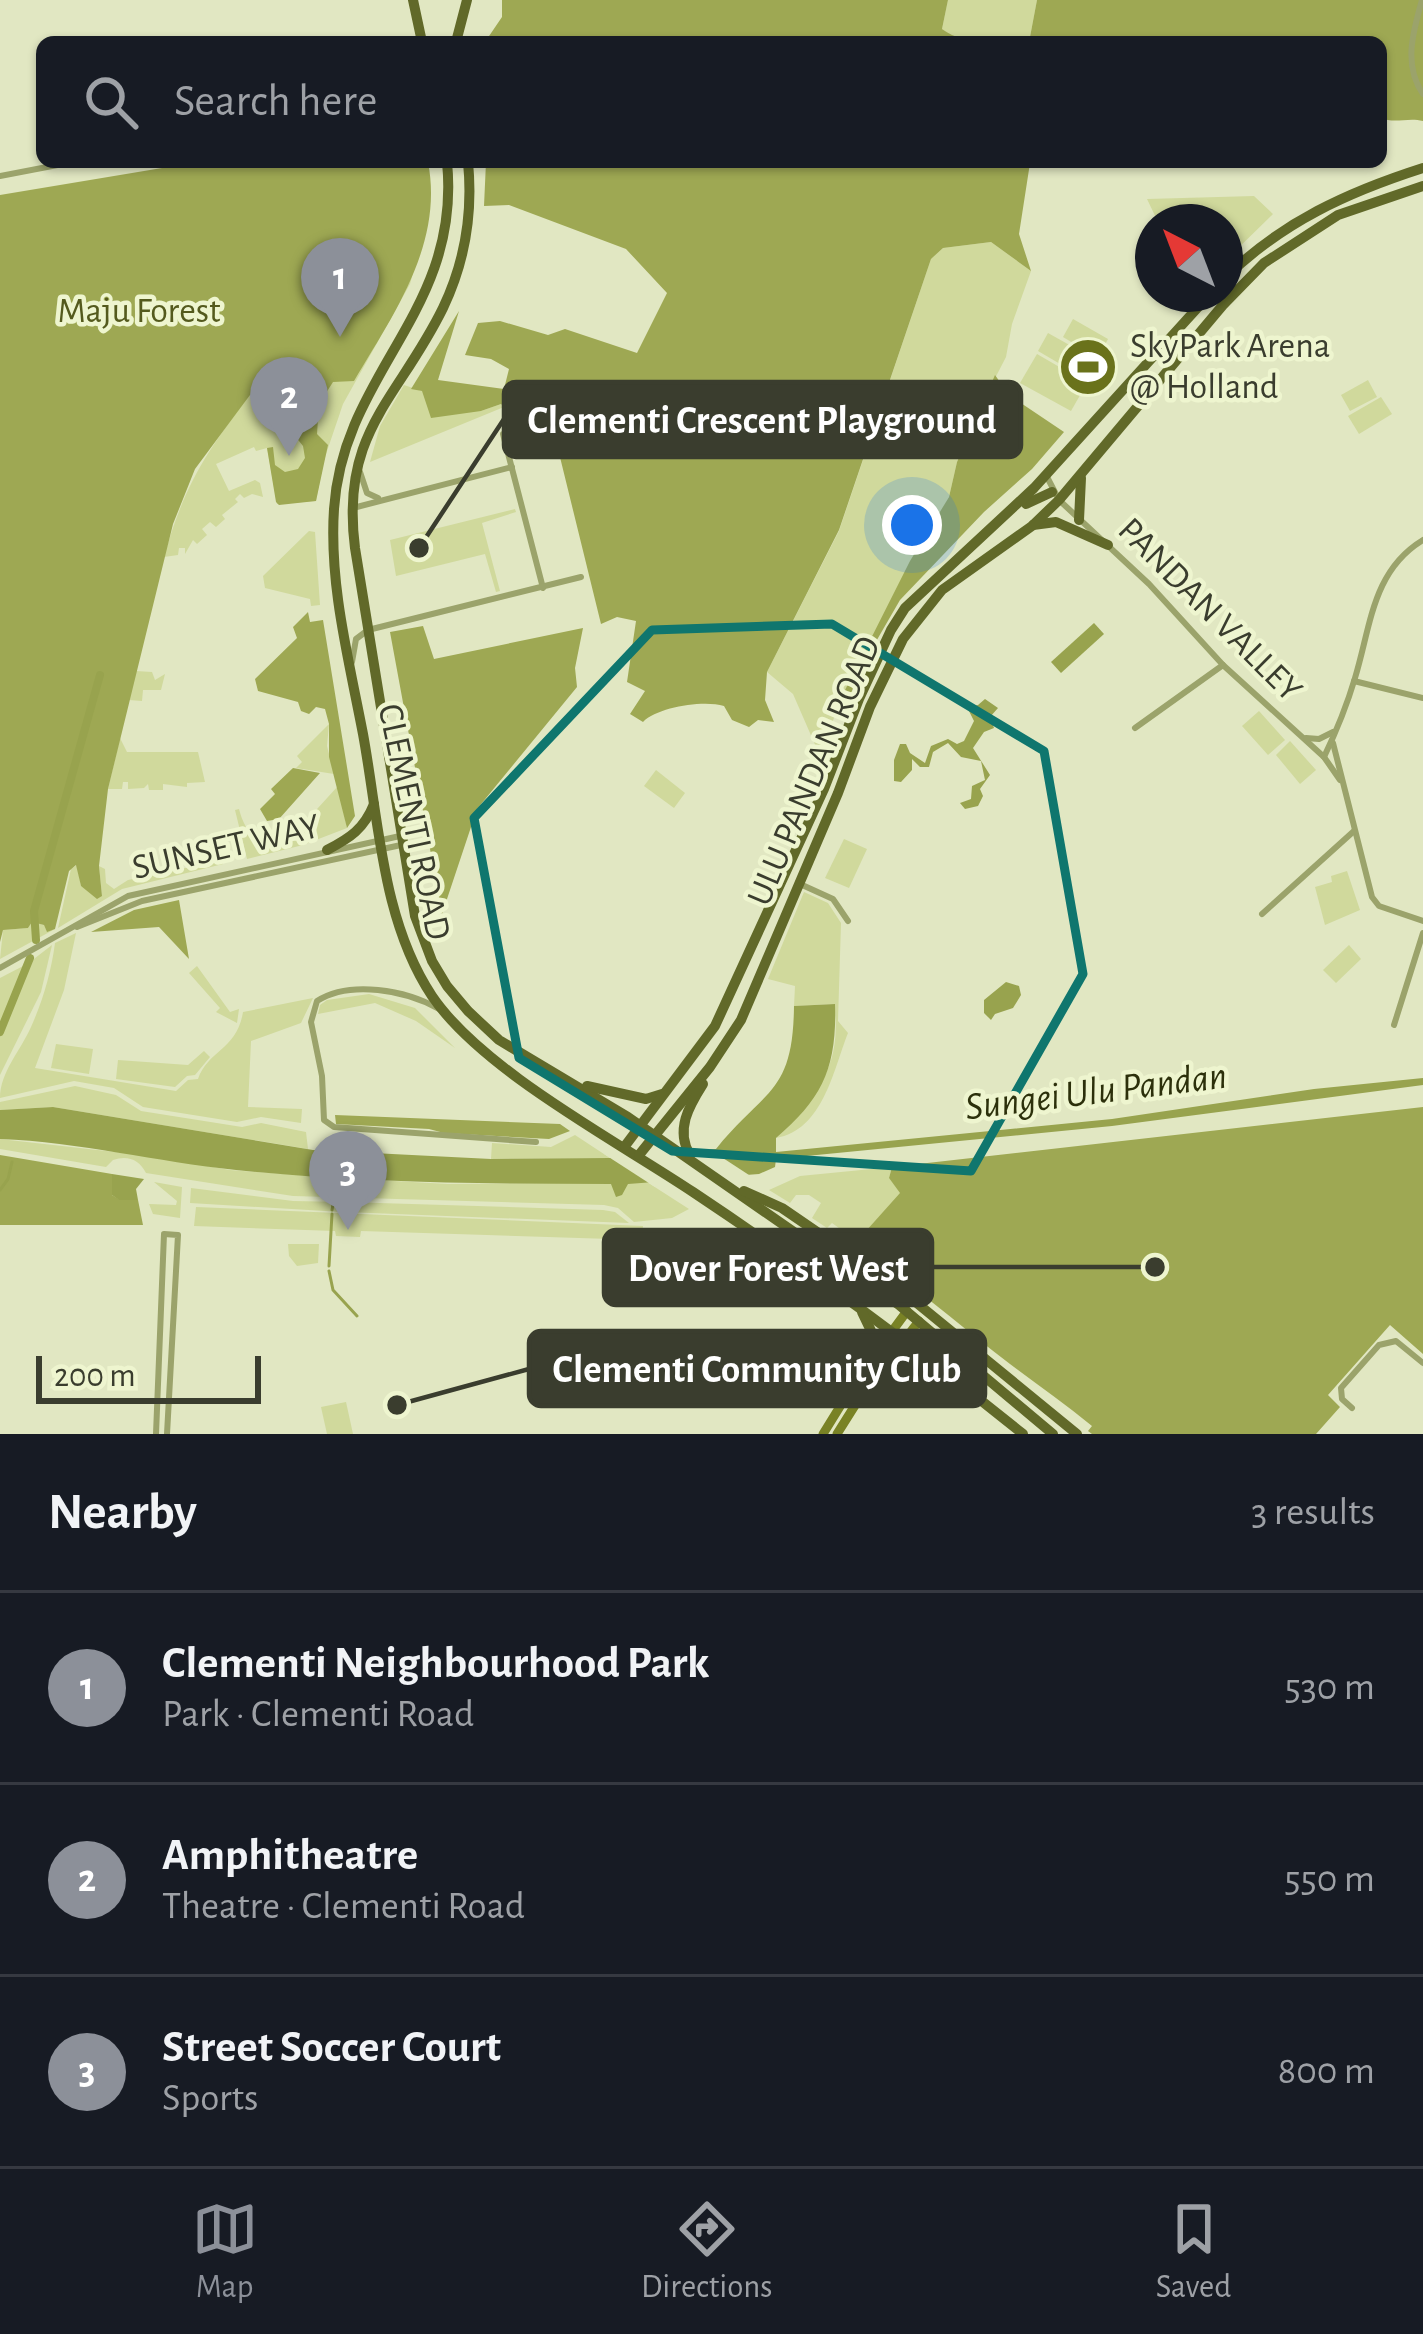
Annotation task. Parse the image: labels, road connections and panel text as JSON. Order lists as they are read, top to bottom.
{
  "streets": {
    "main road": ["ULU PANDAN ROAD", "CLEMENTI ROAD"],
    "street": ["PANDAN VALLEY", "SUNSET WAY"]
  },
  "crossings": [
    ["PANDAN VALLEY", "ULU PANDAN ROAD"],
    ["ULU PANDAN ROAD", "CLEMENTI ROAD"],
    ["CLEMENTI ROAD", "SUNSET WAY"]
  ],
  "water": ["Sungei Ulu Pandan"],
  "parks": ["Maju Forest"],
  "places": {
    "sports": ["SkyPark Arena @ Holland"],
    "other": ["Clementi Crescent Playground", "Dover Forest West", "Clementi Community Club"]
  },
  "scale_bar": "200 m",
  "north": "top left",
  "page": {
    "search": "Search here",
    "pins": ["1", "2", "3"],
    "scale": "200 m",
    "heading": ["Nearby", "3 results"],
    "list": [
      {
        "mark": "1",
        "name": "Clementi Neighbourhood Park",
        "note": "Park · Clementi Road",
        "value": "530 m"
      },
      {
        "mark": "2",
        "name": "Amphitheatre",
        "note": "Theatre · Clementi Road",
        "value": "550 m"
      },
      {
        "mark": "3",
        "name": "Street Soccer Court",
        "note": "Sports",
        "value": "800 m"
      }
    ],
    "nav": ["Map", "Directions", "Saved"]
  }
}
